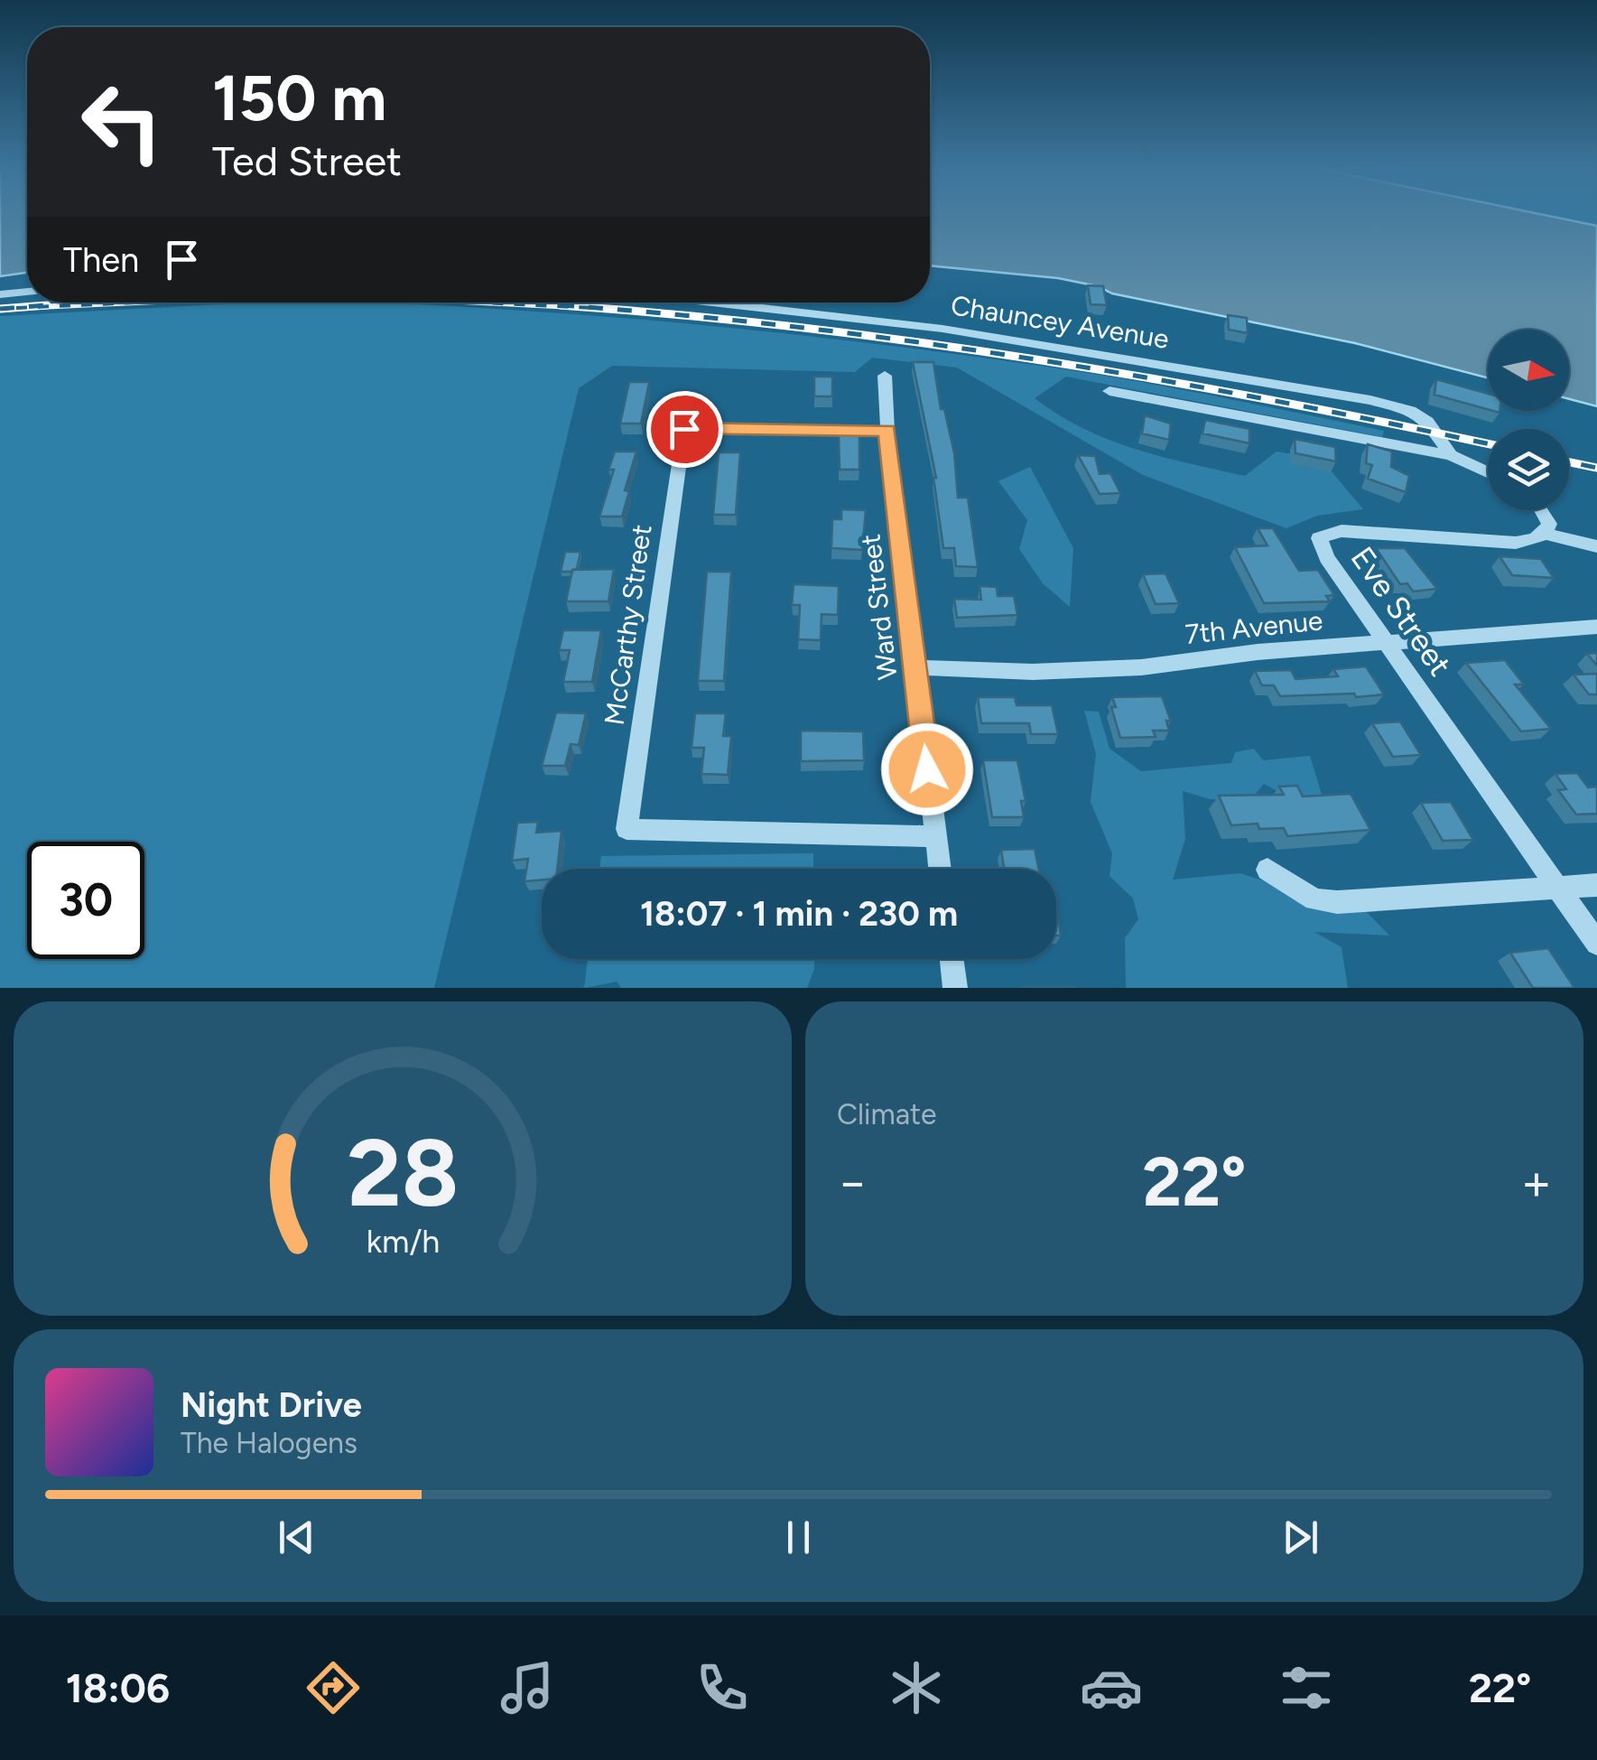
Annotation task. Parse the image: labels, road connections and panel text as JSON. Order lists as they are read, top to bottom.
{
  "streets": {
    "street": [
      "Chauncey Avenue",
      "Ward Street",
      "Eve Street",
      "McCarthy Street",
      "7th Avenue"
    ]
  },
  "crossings": [
    ["Ward Street", "McCarthy Street"],
    ["Ward Street", "7th Avenue"],
    ["Eve Street", "7th Avenue"]
  ],
  "north": "right",
  "page": {
    "turn": ["150 m", "Ted Street"],
    "then": "Then",
    "limit": "30",
    "trip": "18:07 · 1 min · 230 m",
    "tile": "Climate",
    "heat": ["−", "22°", "+"],
    "song": ["Night Drive", "The Halogens"],
    "tabs": ["18:06", "22°"],
    "gauge": ["28", "km/h"]
  }
}
